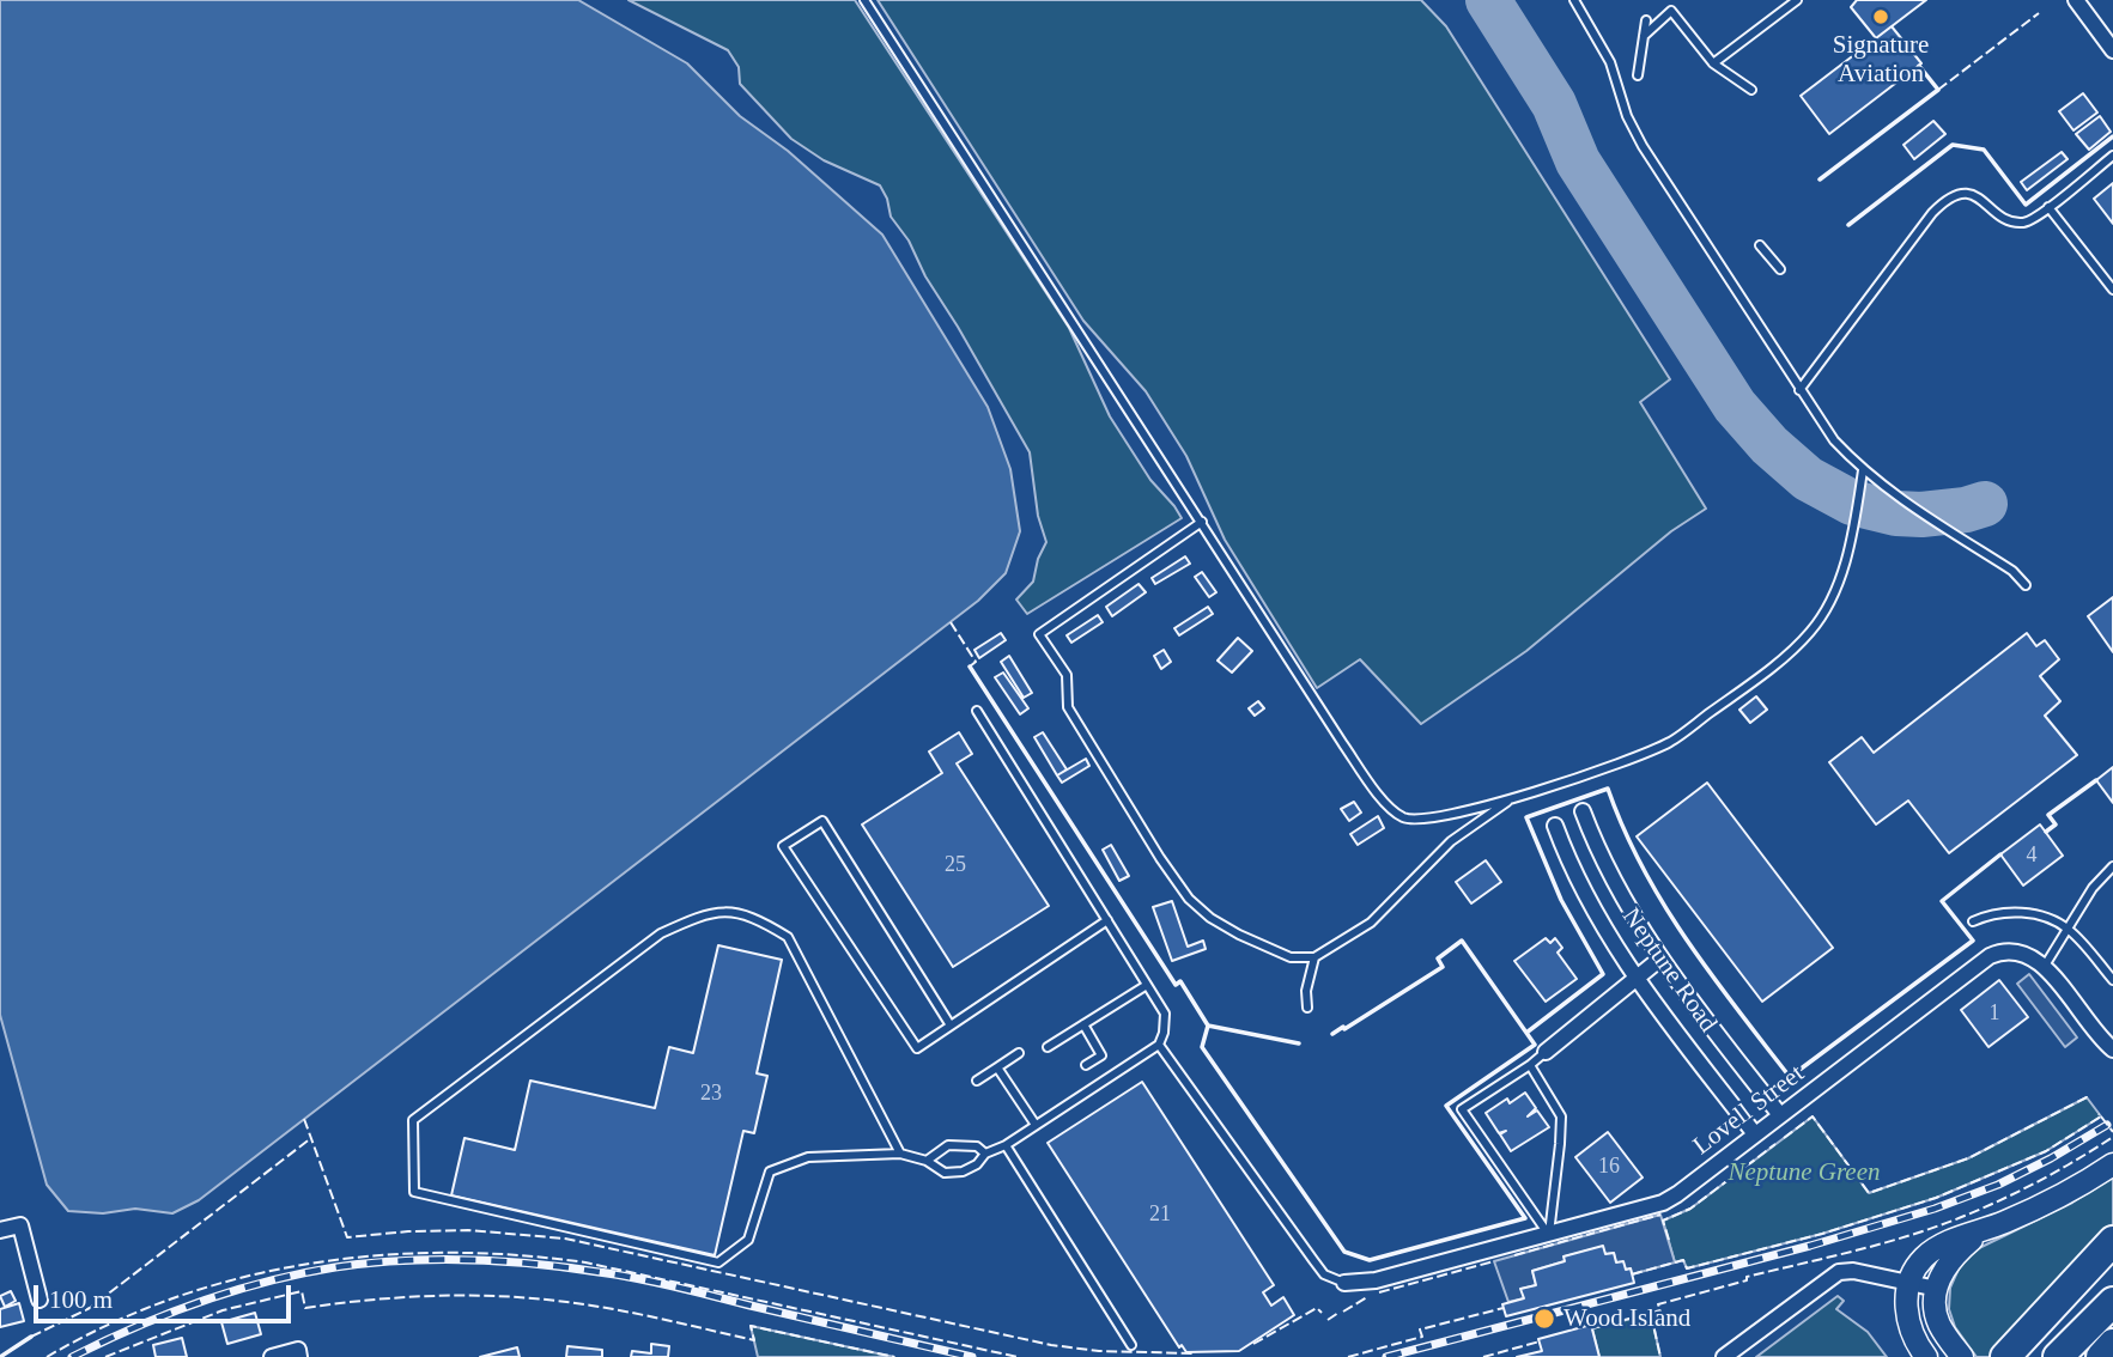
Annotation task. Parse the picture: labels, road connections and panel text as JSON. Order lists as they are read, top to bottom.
{
  "streets": {
    "street": ["Neptune Road", "Lovell Street"]
  },
  "crossings": [
    ["Neptune Road", "Lovell Street"]
  ],
  "parks": ["Neptune Green"],
  "places": ["Signature Aviation", "Wood Island"],
  "house_numbers": [
    "4",
    "25",
    "1",
    "23",
    "16",
    "21"
  ],
  "scale_bar": "100 m"
}
